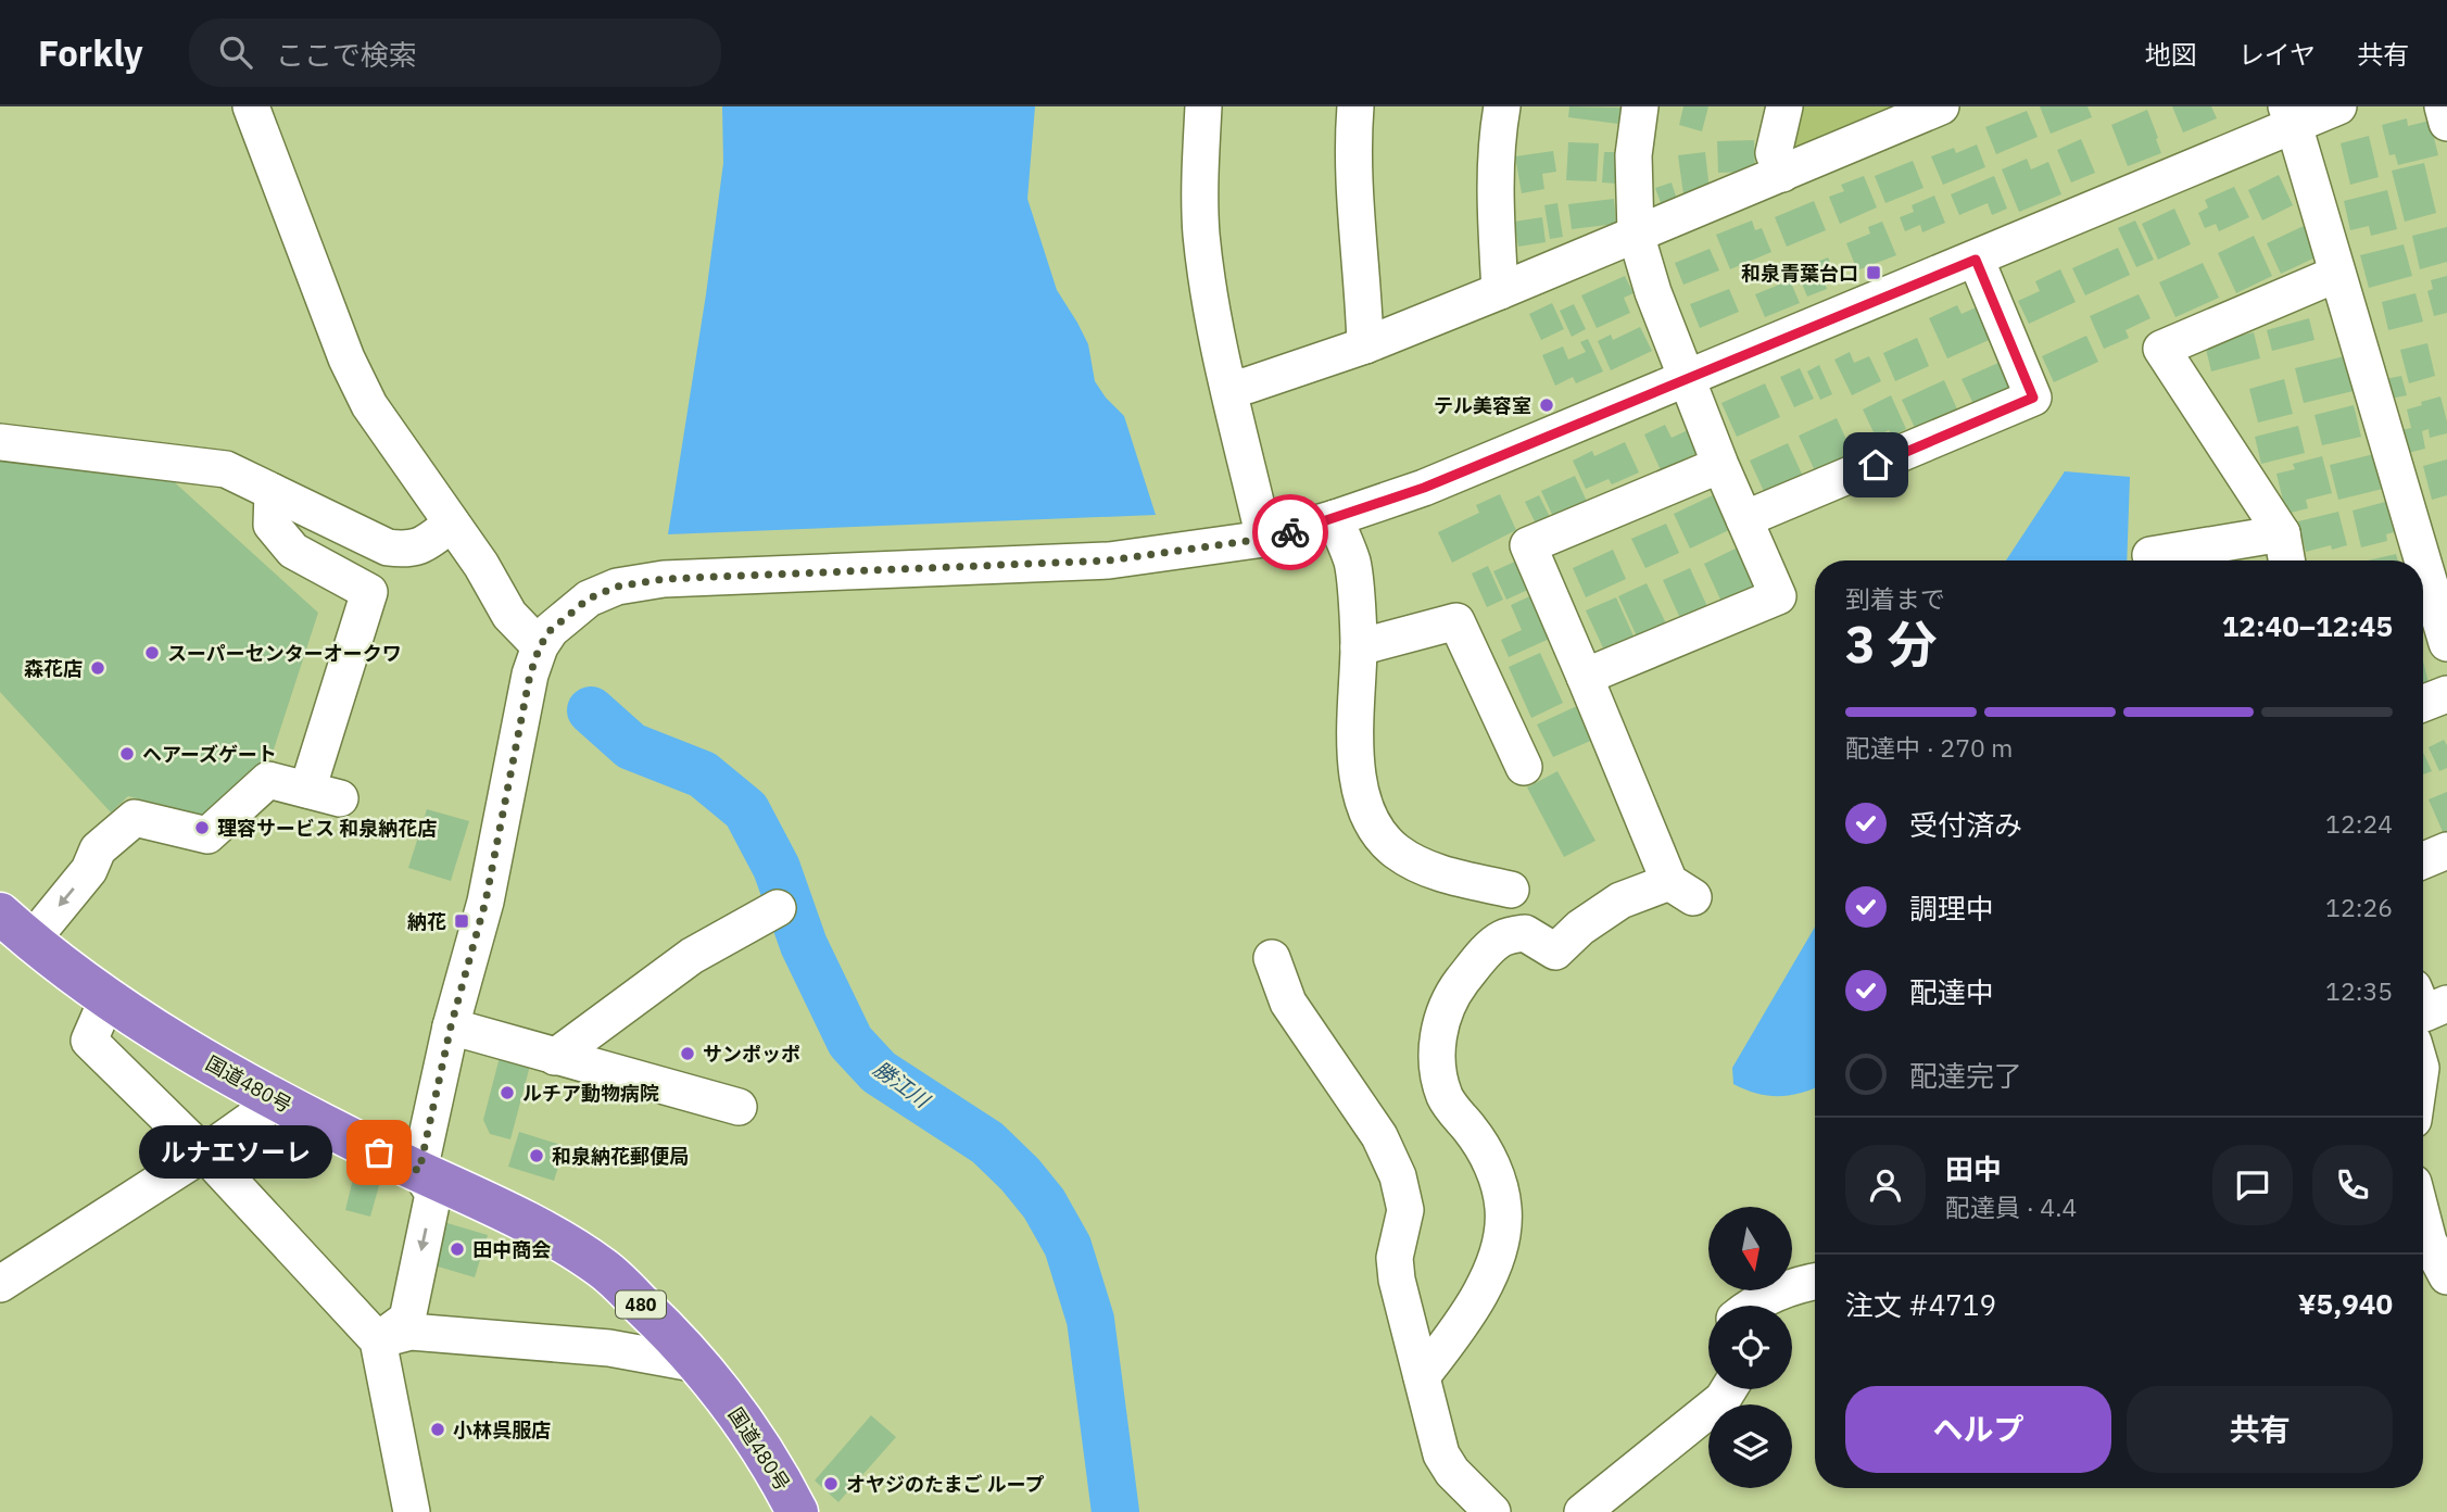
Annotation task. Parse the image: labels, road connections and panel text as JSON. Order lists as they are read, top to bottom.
{
  "streets": {
    "highway": ["国道480号", "480"]
  },
  "water": ["勝江川"],
  "places": {
    "transit": ["和泉青葉台口", "納花"],
    "other": [
      "テル美容室",
      "スーパーセンターオークワ",
      "森花店",
      "ヘアーズゲート",
      "理容サービス 和泉納花店",
      "サンポッポ",
      "ルチア動物病院",
      "ルナエソーレ",
      "和泉納花郵便局",
      "田中商会",
      "小林呉服店",
      "オヤジのたまご ループ"
    ]
  },
  "north": "bottom",
  "page": {
    "header": "Forkly",
    "search": "ここで検索",
    "nav": ["地図", "レイヤ", "共有"],
    "heading": ["3 分", "到着まで", "12:40–12:45"],
    "panel": [
      "田中",
      "配達員 · 4.4",
      "注文 #4719",
      "¥5,940"
    ],
    "bar": "配達中 · 270 m",
    "list": [
      ["受付済み", "12:24"],
      ["調理中", "12:26"],
      ["配達中", "12:35"],
      "配達完了"
    ],
    "bubble": "ルナエソーレ",
    "buttons": ["ヘルプ", "共有"]
  }
}
